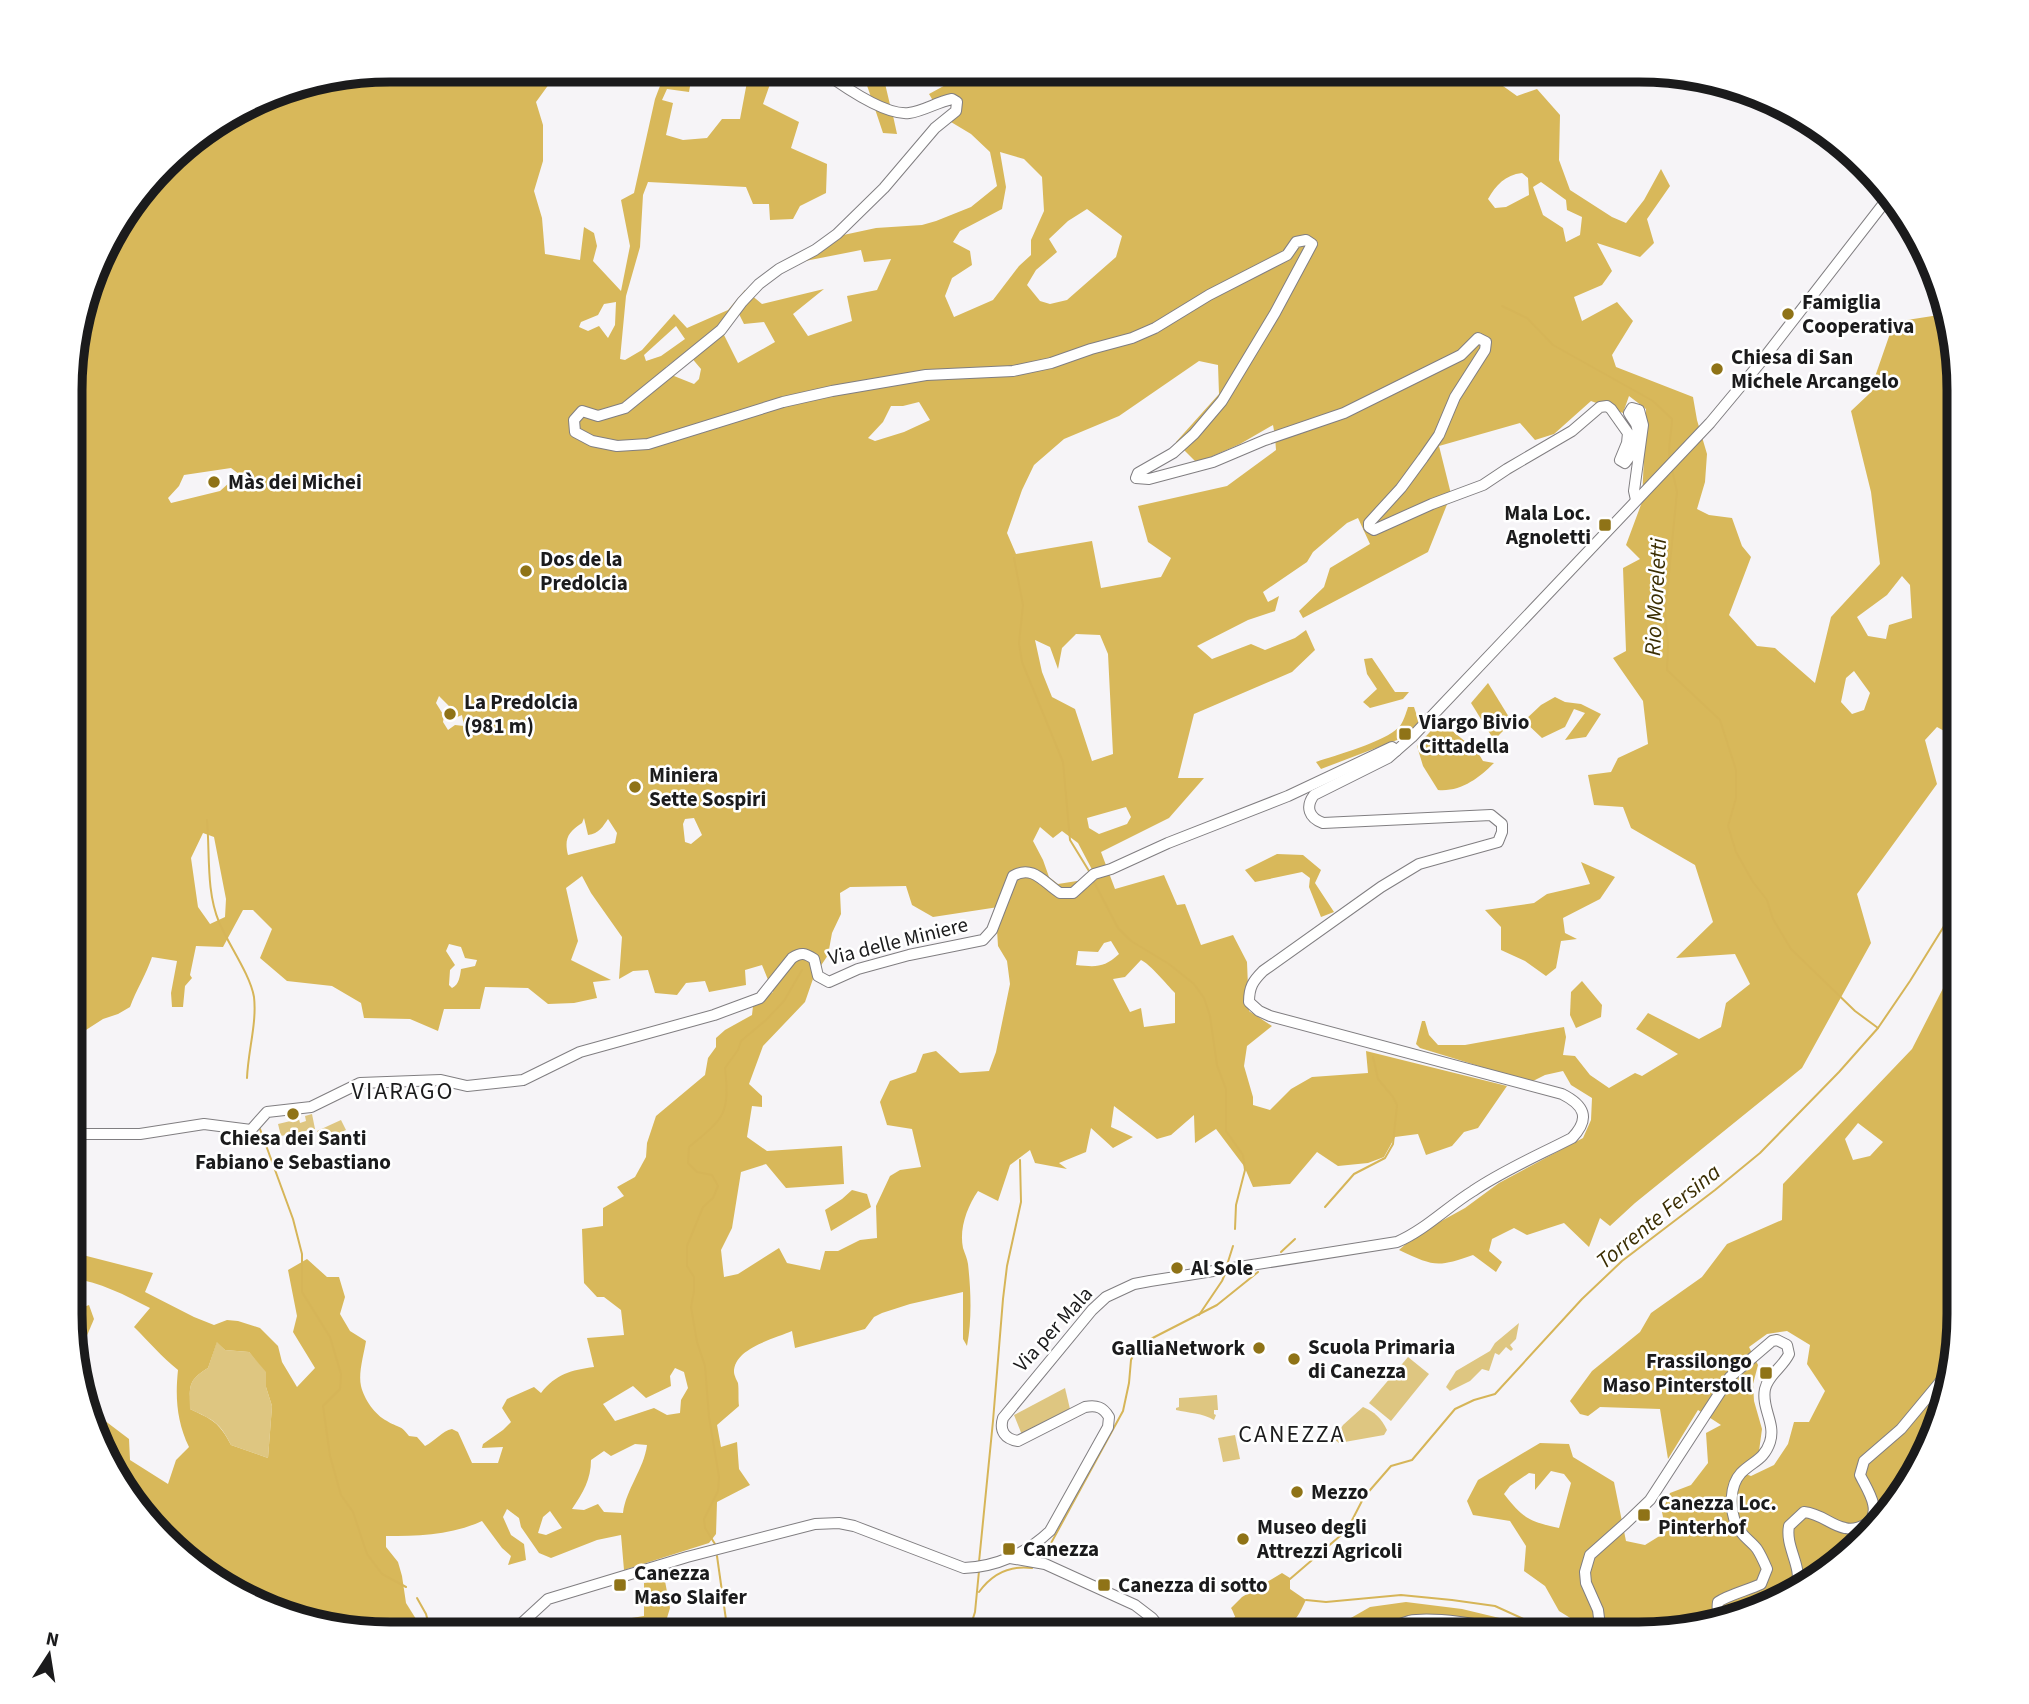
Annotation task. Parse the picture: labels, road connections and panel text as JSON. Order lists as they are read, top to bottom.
{
  "streets": {
    "main road": ["Via delle Miniere", "Via per Mala"]
  },
  "crossings": [
    ["Via delle Miniere", "Via per Mala"]
  ],
  "districts": ["VIARAGO", "CANEZZA"],
  "water": ["Rio Moreletti", "Torrente Fersina"],
  "places": {
    "other": [
      "Famiglia Cooperativa",
      "Chiesa di San Michele Arcangelo",
      "Màs dei Michei",
      "Dos de la Predolcia",
      "La Predolcia (981 m)",
      "Miniera Sette Sospiri",
      "Chiesa dei Santi Fabiano e Sebastiano",
      "Al Sole",
      "GalliaNetwork",
      "Scuola Primaria di Canezza",
      "Mezzo",
      "Museo degli Attrezzi Agricoli"
    ],
    "transit": [
      "Mala Loc. Agnoletti",
      "Viargo Bivio Cittadella",
      "Frassilongo Maso Pinterstoll",
      "Canezza Loc. Pinterhof",
      "Canezza",
      "Canezza Maso Slaifer",
      "Canezza di sotto"
    ]
  },
  "north": "top"
}
